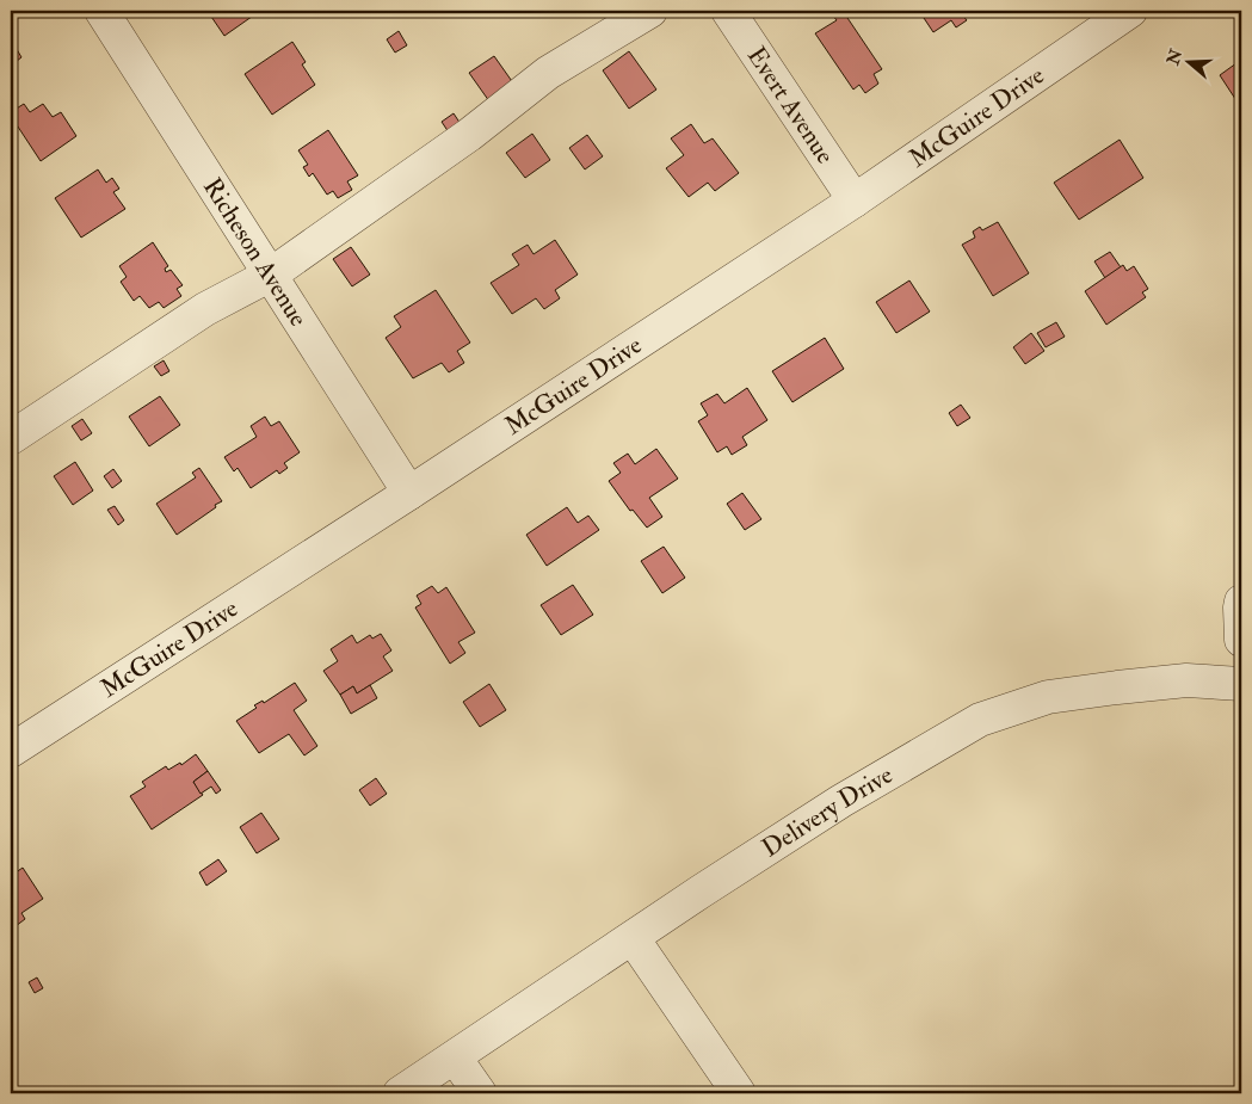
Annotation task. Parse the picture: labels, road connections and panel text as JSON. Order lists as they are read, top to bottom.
{
  "streets": {
    "street": [
      "Evert Avenue",
      "McGuire Drive",
      "Richeson Avenue",
      "Delivery Drive"
    ]
  },
  "crossings": [
    ["Evert Avenue", "McGuire Drive"],
    ["McGuire Drive", "Richeson Avenue"]
  ],
  "north": "left"
}
